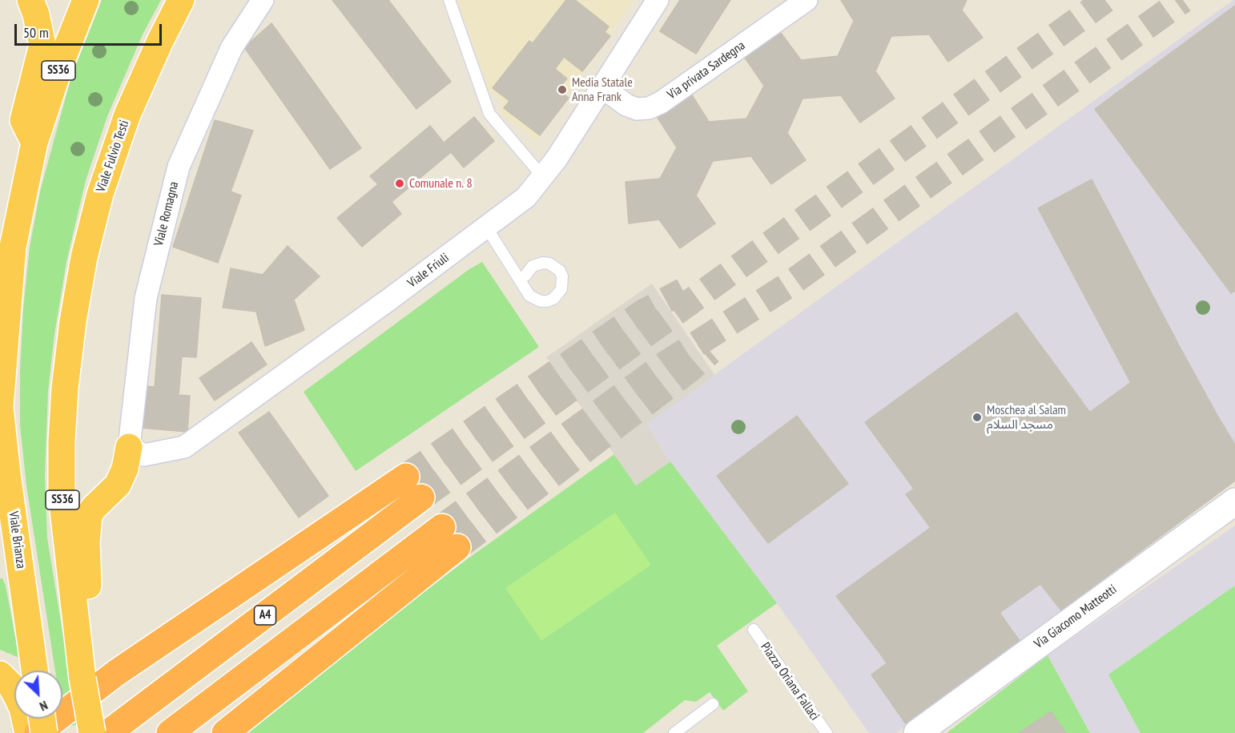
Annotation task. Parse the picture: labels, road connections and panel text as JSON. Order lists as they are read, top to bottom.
{
  "streets": {
    "highway": [
      "SS36",
      "Viale Fulvio Testi",
      "Viale Brianza",
      "A4"
    ],
    "street": [
      "Via privata Sardegna",
      "Viale Romagna",
      "Viale Friuli",
      "Via Giacomo Matteotti"
    ],
    "lane": ["Piazza Oriana Fallaci"]
  },
  "crossings": [
    ["SS36", "Viale Fulvio Testi"],
    ["SS36", "Viale Brianza"],
    ["Via privata Sardegna", "Viale Friuli"],
    ["Viale Romagna", "Viale Friuli"]
  ],
  "places": ["Media Statale Anna Frank", "Comunale n. 8", "Moschea al Salam مسجد السلام"],
  "scale_bar": "50 m",
  "north": "bottom right"
}
